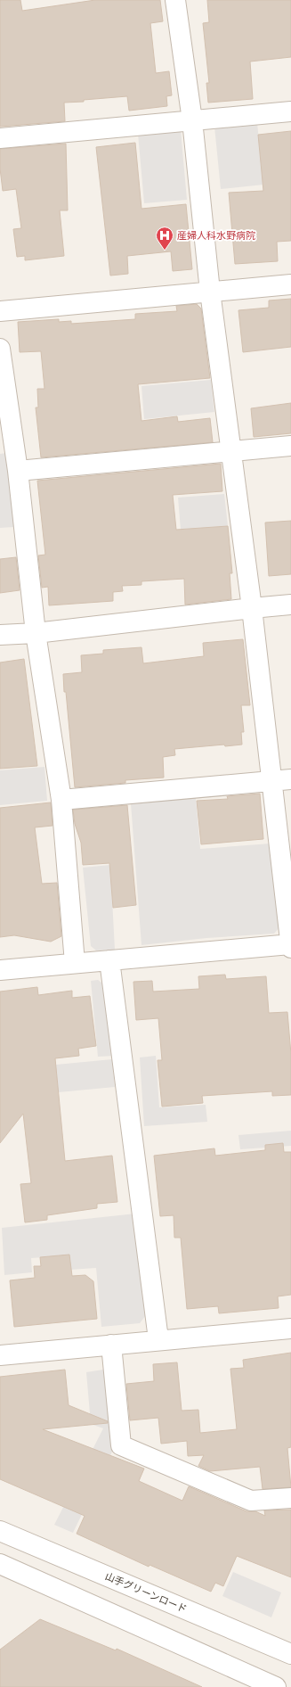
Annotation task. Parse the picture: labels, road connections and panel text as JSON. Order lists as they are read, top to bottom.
{
  "streets": {
    "street": ["山手グリーンロード"]
  },
  "places": {
    "hospital": ["産婦人科水野病院"]
  }
}
